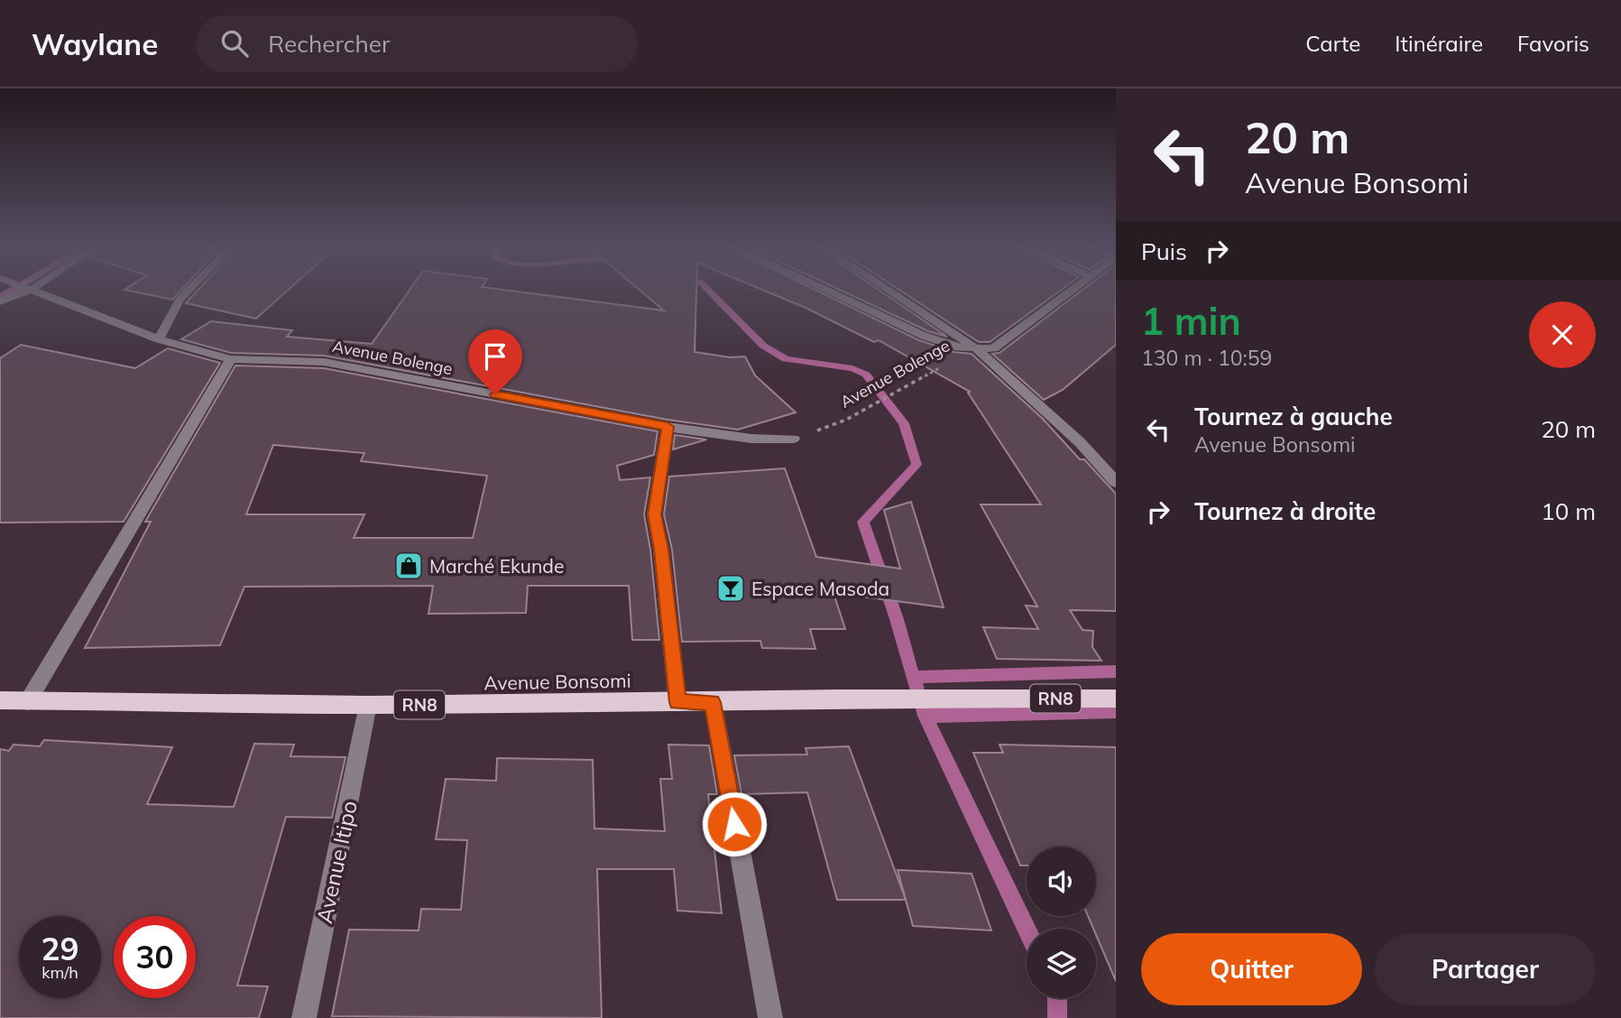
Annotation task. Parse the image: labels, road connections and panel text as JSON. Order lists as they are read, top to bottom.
{
  "streets": {
    "main road": ["Avenue Bonsomi", "RN8"],
    "street": ["Avenue Bolenge", "Avenue Itipo"]
  },
  "crossings": [
    ["Avenue Bonsomi", "Avenue Itipo"]
  ],
  "places": {
    "shop": ["Marché Ekunde"],
    "bar": ["Espace Masoda"]
  },
  "page": {
    "header": "Waylane",
    "search": "Rechercher",
    "nav": ["Carte", "Itinéraire", "Favoris"],
    "turn": ["20 m", "Avenue Bonsomi"],
    "then": "Puis",
    "heading": ["1 min", "130 m · 10:59"],
    "list": [
      {
        "name": "Tournez à gauche",
        "note": "Avenue Bonsomi",
        "value": "20 m"
      },
      {
        "name": "Tournez à droite",
        "value": "10 m"
      }
    ],
    "speed": "29 km/h",
    "limit": "30",
    "buttons": ["Quitter", "Partager"]
  }
}
